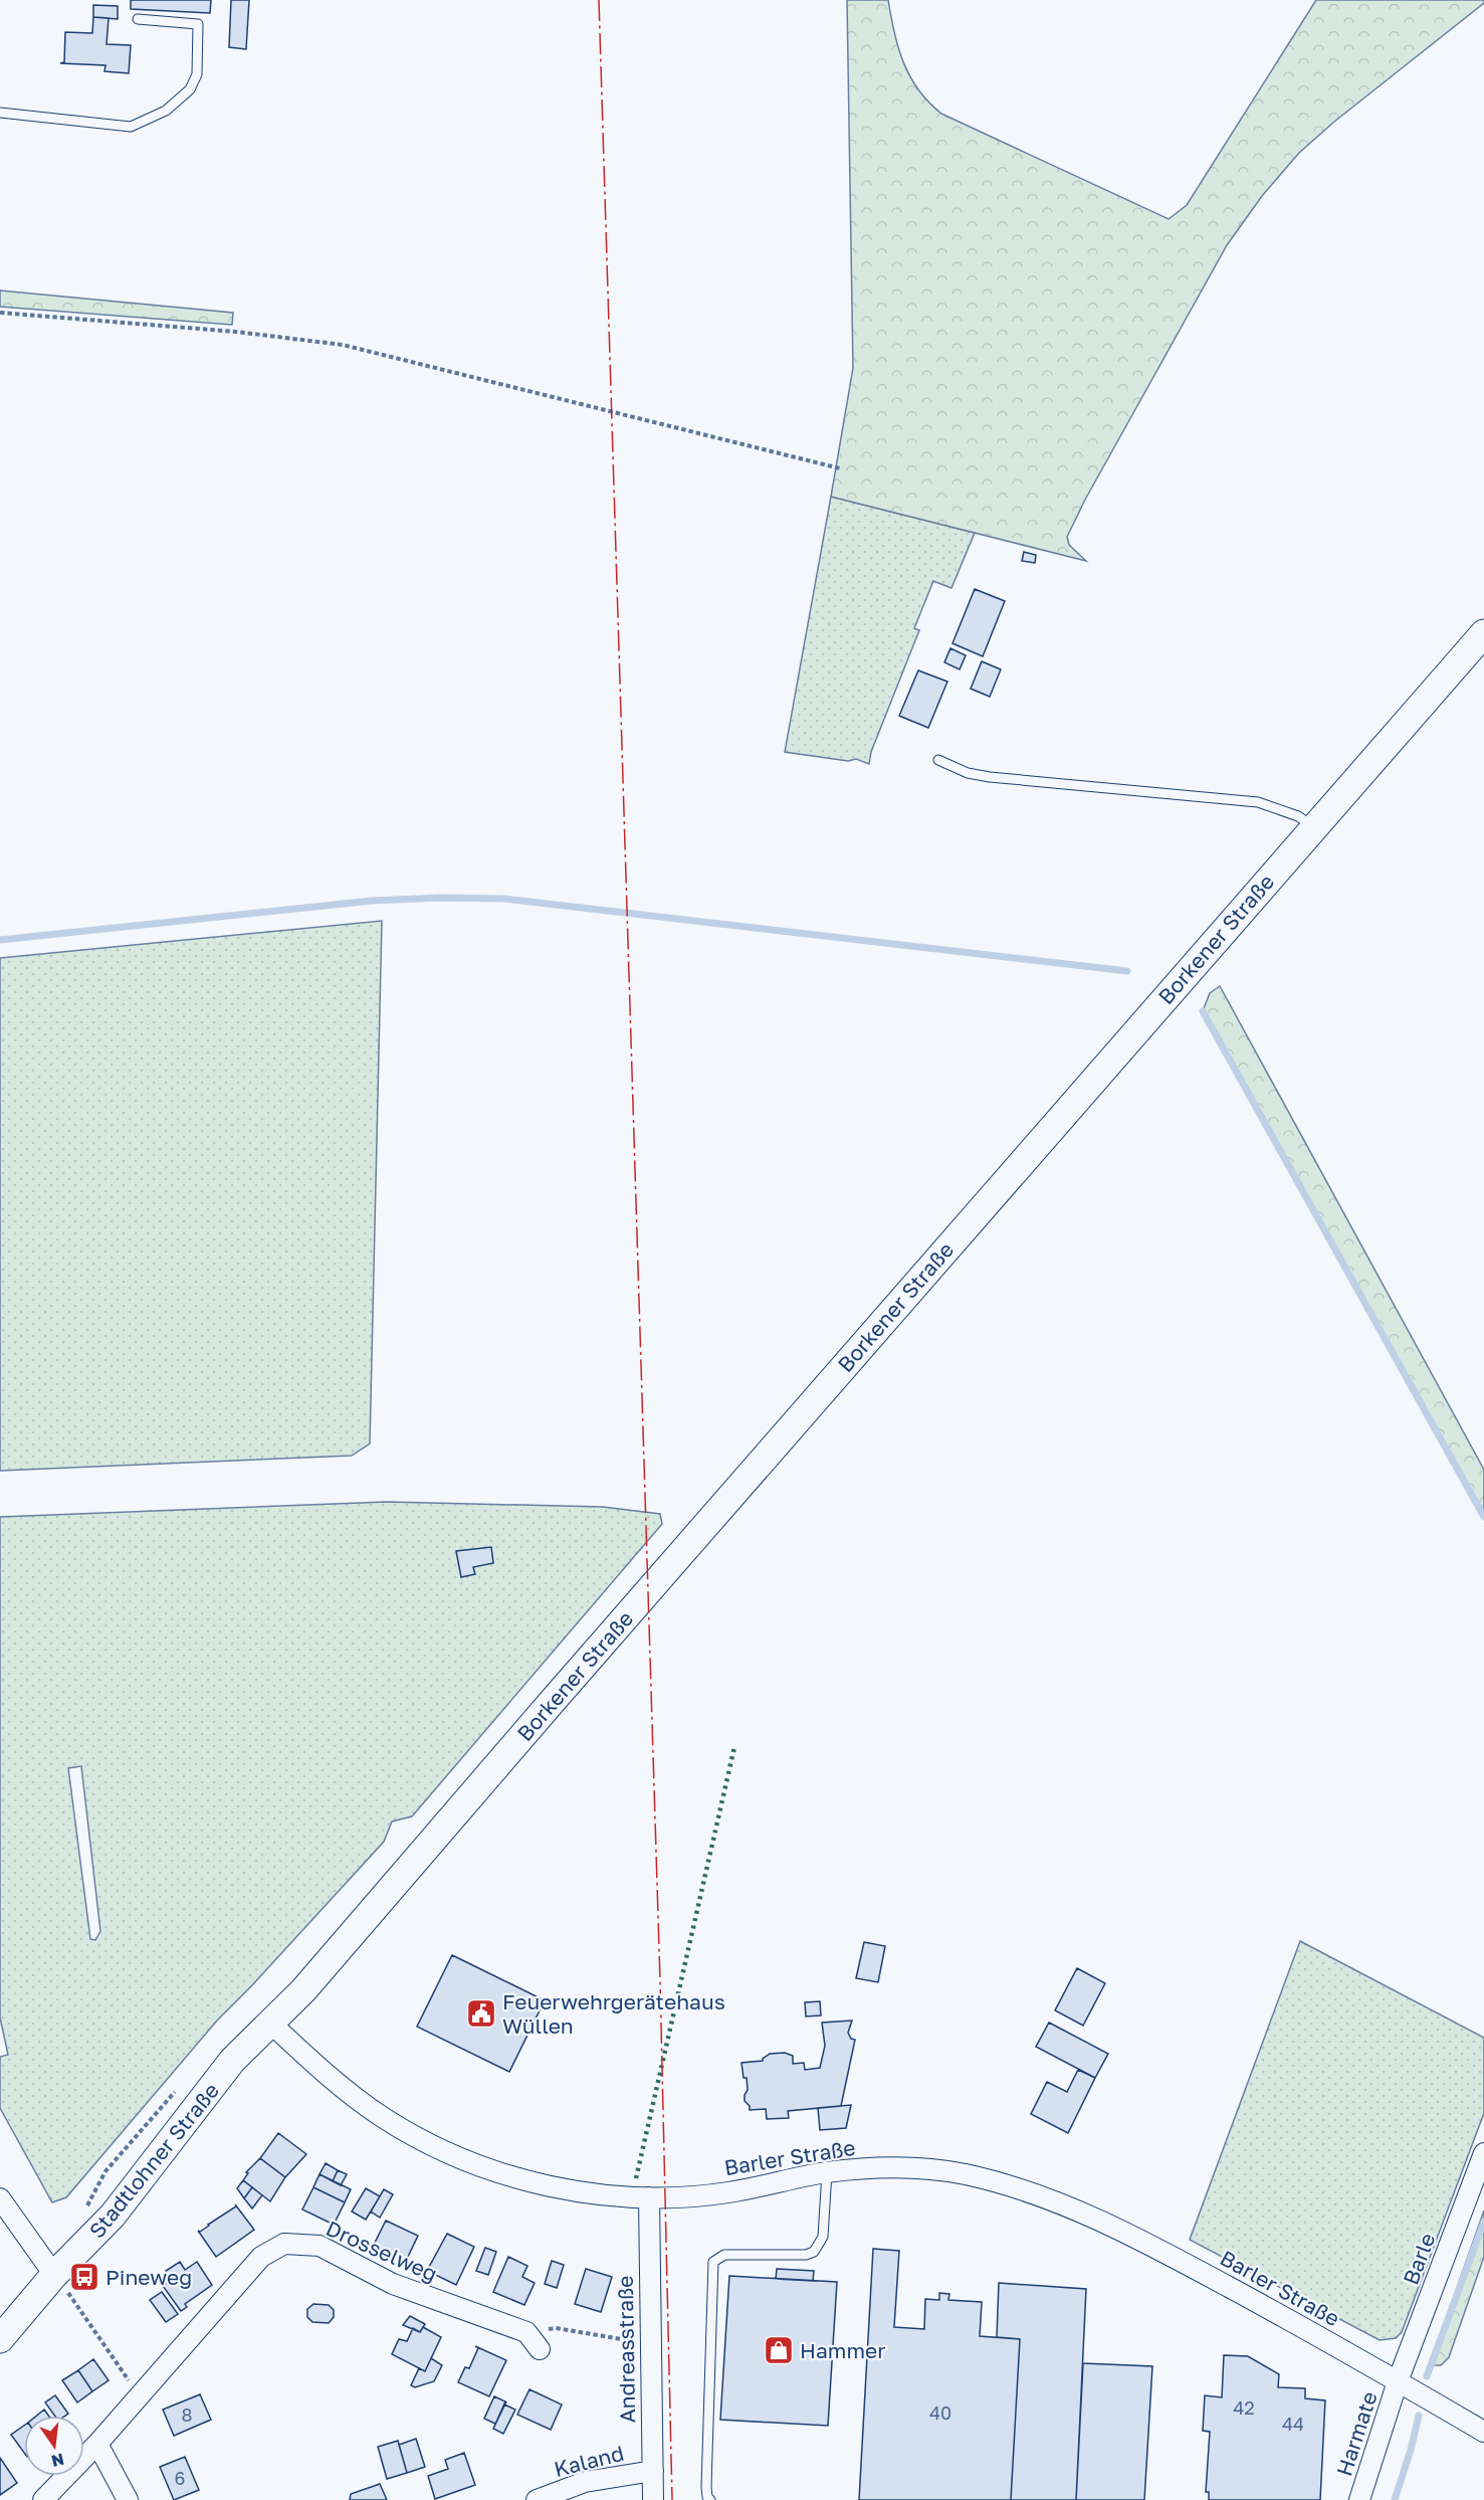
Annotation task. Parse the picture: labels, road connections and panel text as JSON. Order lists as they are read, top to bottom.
{
  "streets": {
    "main road": ["Borkener Straße", "Stadtlohner Straße"],
    "street": [
      "Barler Straße",
      "Drosselweg",
      "Barle",
      "Andreasstraße",
      "Harmate",
      "Kaland"
    ]
  },
  "crossings": [
    ["Borkener Straße", "Stadtlohner Straße"],
    ["Barler Straße", "Stadtlohner Straße"],
    ["Barler Straße", "Barle"],
    ["Barler Straße", "Andreasstraße"],
    ["Barler Straße", "Harmate"],
    ["Barle", "Harmate"],
    ["Andreasstraße", "Kaland"]
  ],
  "places": {
    "public building": ["Feuerwehrgerätehaus Wüllen"],
    "bus stop": ["Pineweg"],
    "shop": ["Hammer"]
  },
  "house_numbers": [
    "42",
    "40",
    "8",
    "44",
    "6"
  ],
  "north": "bottom"
}
